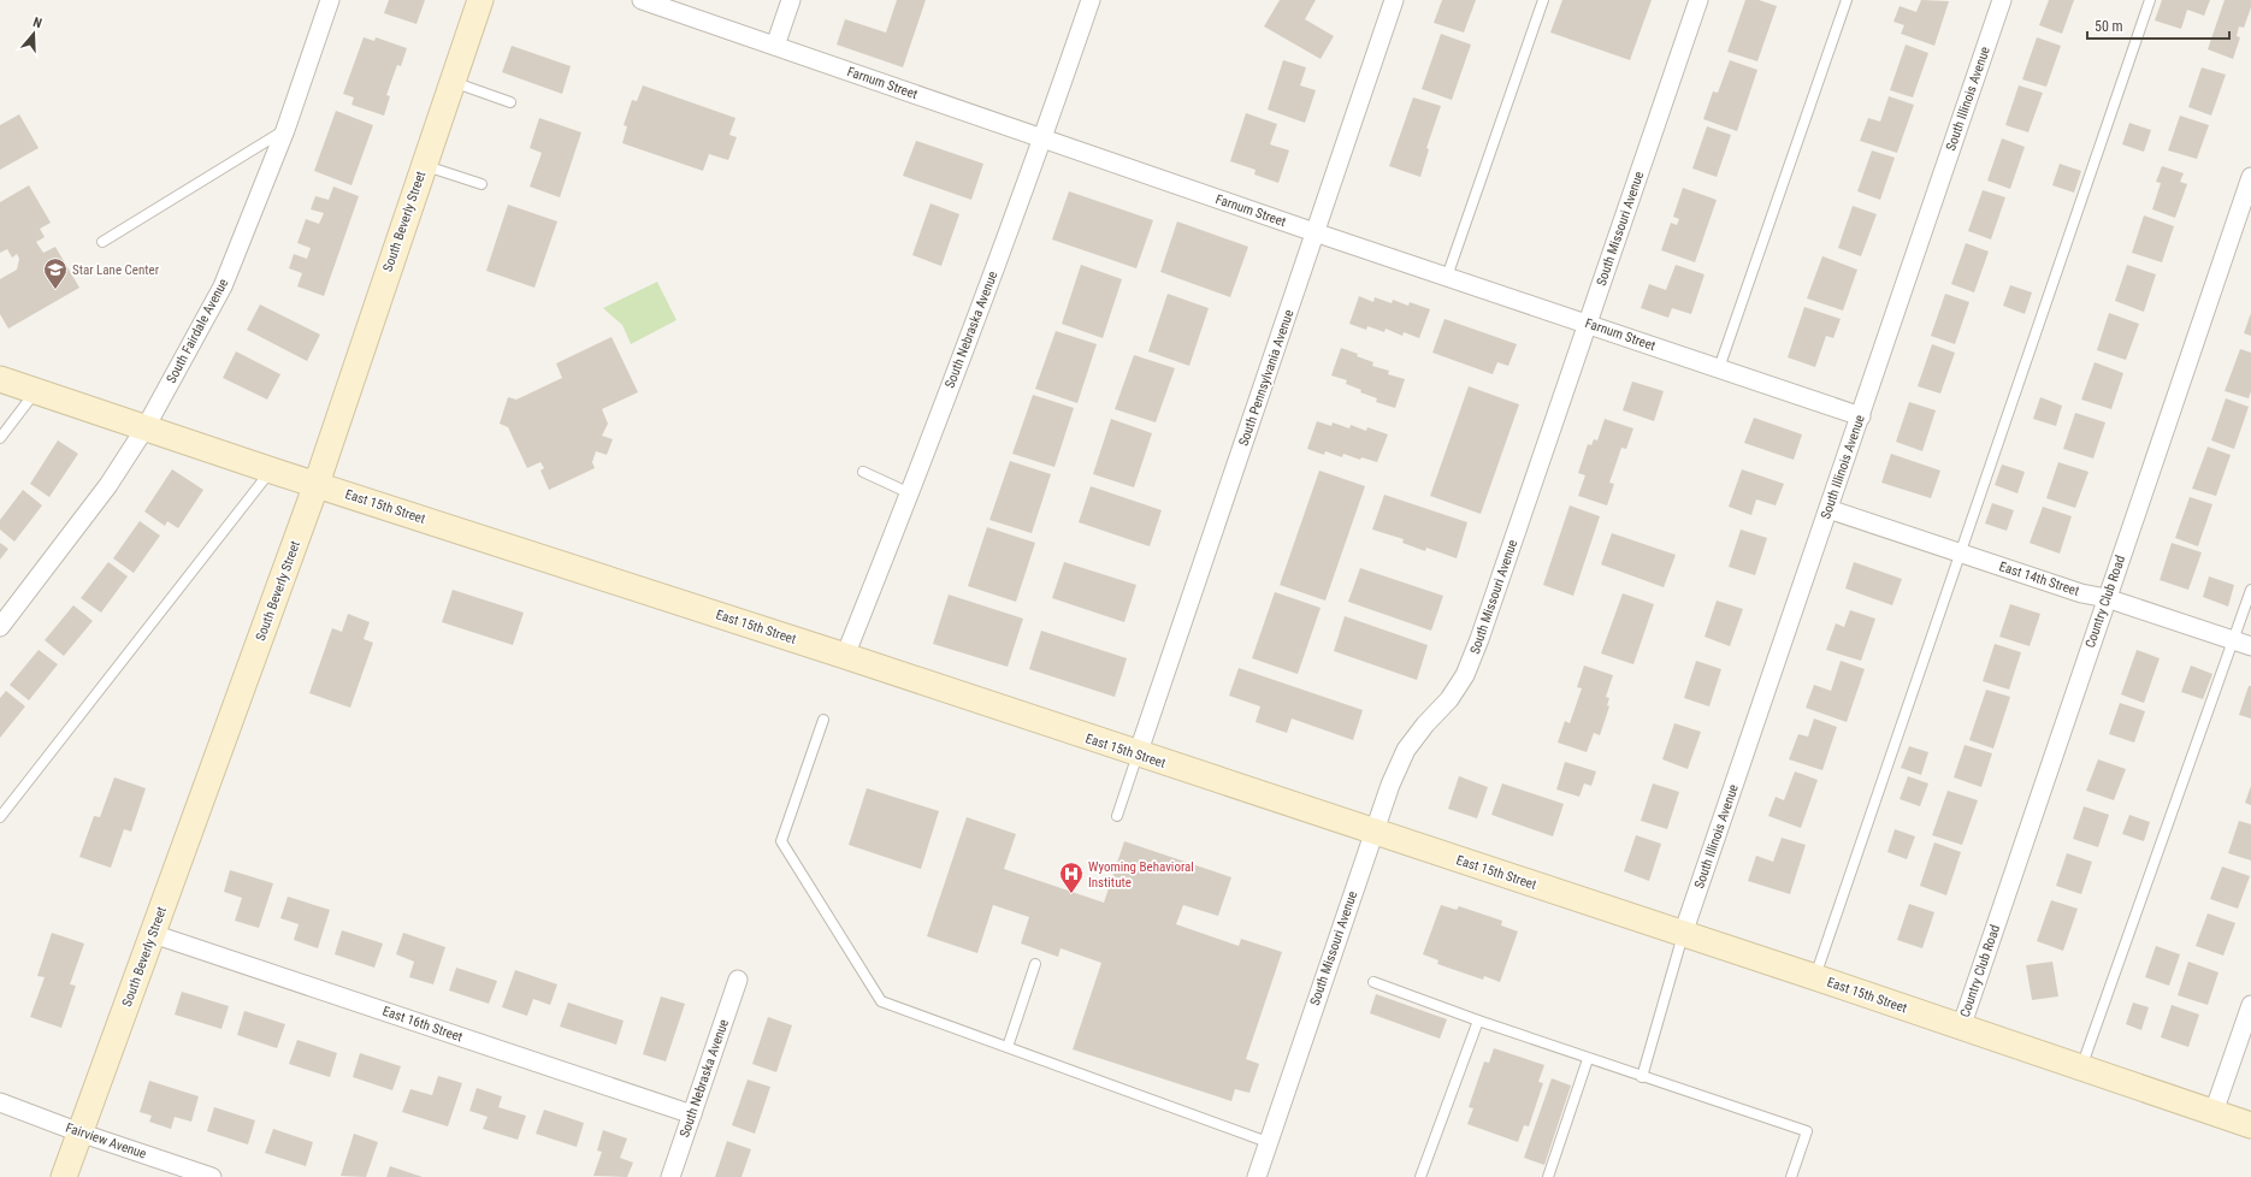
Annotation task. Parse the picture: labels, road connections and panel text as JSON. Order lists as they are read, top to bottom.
{
  "streets": {
    "main road": ["South Beverly Street", "East 15th Street"],
    "street": [
      "Farnum Street",
      "South Illinois Avenue",
      "South Missouri Avenue",
      "South Nebraska Avenue",
      "South Fairdale Avenue",
      "South Pennsylvania Avenue",
      "East 14th Street",
      "Country Club Road",
      "East 16th Street",
      "Fairview Avenue"
    ]
  },
  "crossings": [
    ["Farnum Street", "South Illinois Avenue"],
    ["Farnum Street", "South Missouri Avenue"],
    ["Farnum Street", "South Nebraska Avenue"],
    ["Farnum Street", "South Pennsylvania Avenue"],
    ["South Illinois Avenue", "East 15th Street"],
    ["South Illinois Avenue", "East 14th Street"],
    ["South Beverly Street", "East 15th Street"],
    ["South Beverly Street", "East 16th Street"],
    ["South Beverly Street", "Fairview Avenue"],
    ["South Missouri Avenue", "East 15th Street"],
    ["South Nebraska Avenue", "East 15th Street"],
    ["South Nebraska Avenue", "East 16th Street"],
    ["South Fairdale Avenue", "East 15th Street"],
    ["South Pennsylvania Avenue", "East 15th Street"],
    ["East 15th Street", "Country Club Road"],
    ["East 14th Street", "Country Club Road"]
  ],
  "places": {
    "school or university": ["Star Lane Center"],
    "hospital": ["Wyoming Behavioral Institute"]
  },
  "scale_bar": "50 m",
  "north": "top"
}
